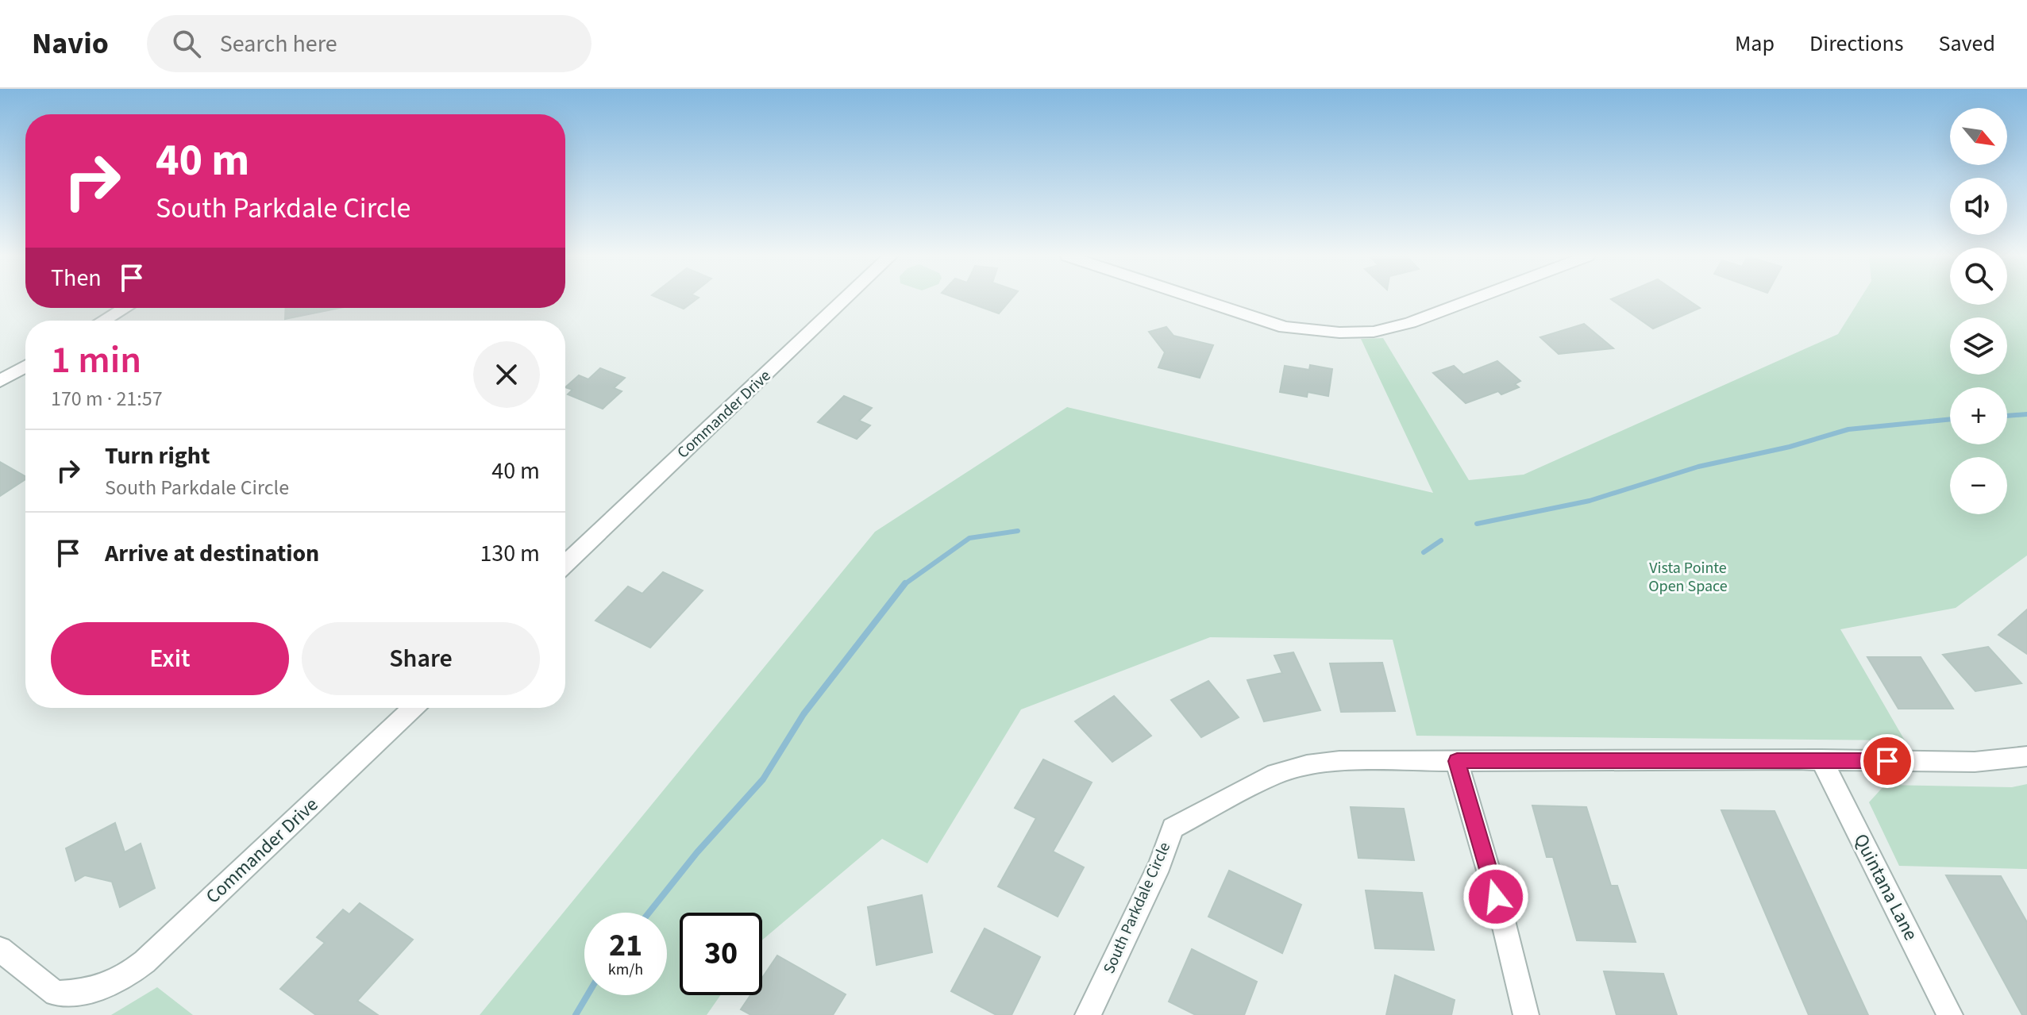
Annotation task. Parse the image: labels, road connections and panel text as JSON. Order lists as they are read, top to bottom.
{
  "streets": {
    "street": ["Commander Drive", "Quintana Lane", "South Parkdale Circle"]
  },
  "crossings": [
    ["Quintana Lane", "South Parkdale Circle"]
  ],
  "parks": ["Vista Pointe Open Space"],
  "north": "bottom right",
  "page": {
    "header": "Navio",
    "search": "Search here",
    "nav": ["Map", "Directions", "Saved"],
    "map_buttons": ["+", "−"],
    "turn": ["40 m", "South Parkdale Circle"],
    "then": "Then",
    "heading": ["1 min", "170 m · 21:57"],
    "list": [
      {
        "name": "Turn right",
        "note": "South Parkdale Circle",
        "value": "40 m"
      },
      {
        "name": "Arrive at destination",
        "value": "130 m"
      }
    ],
    "buttons": ["Exit", "Share"],
    "speed": "21 km/h",
    "limit": "30"
  }
}
